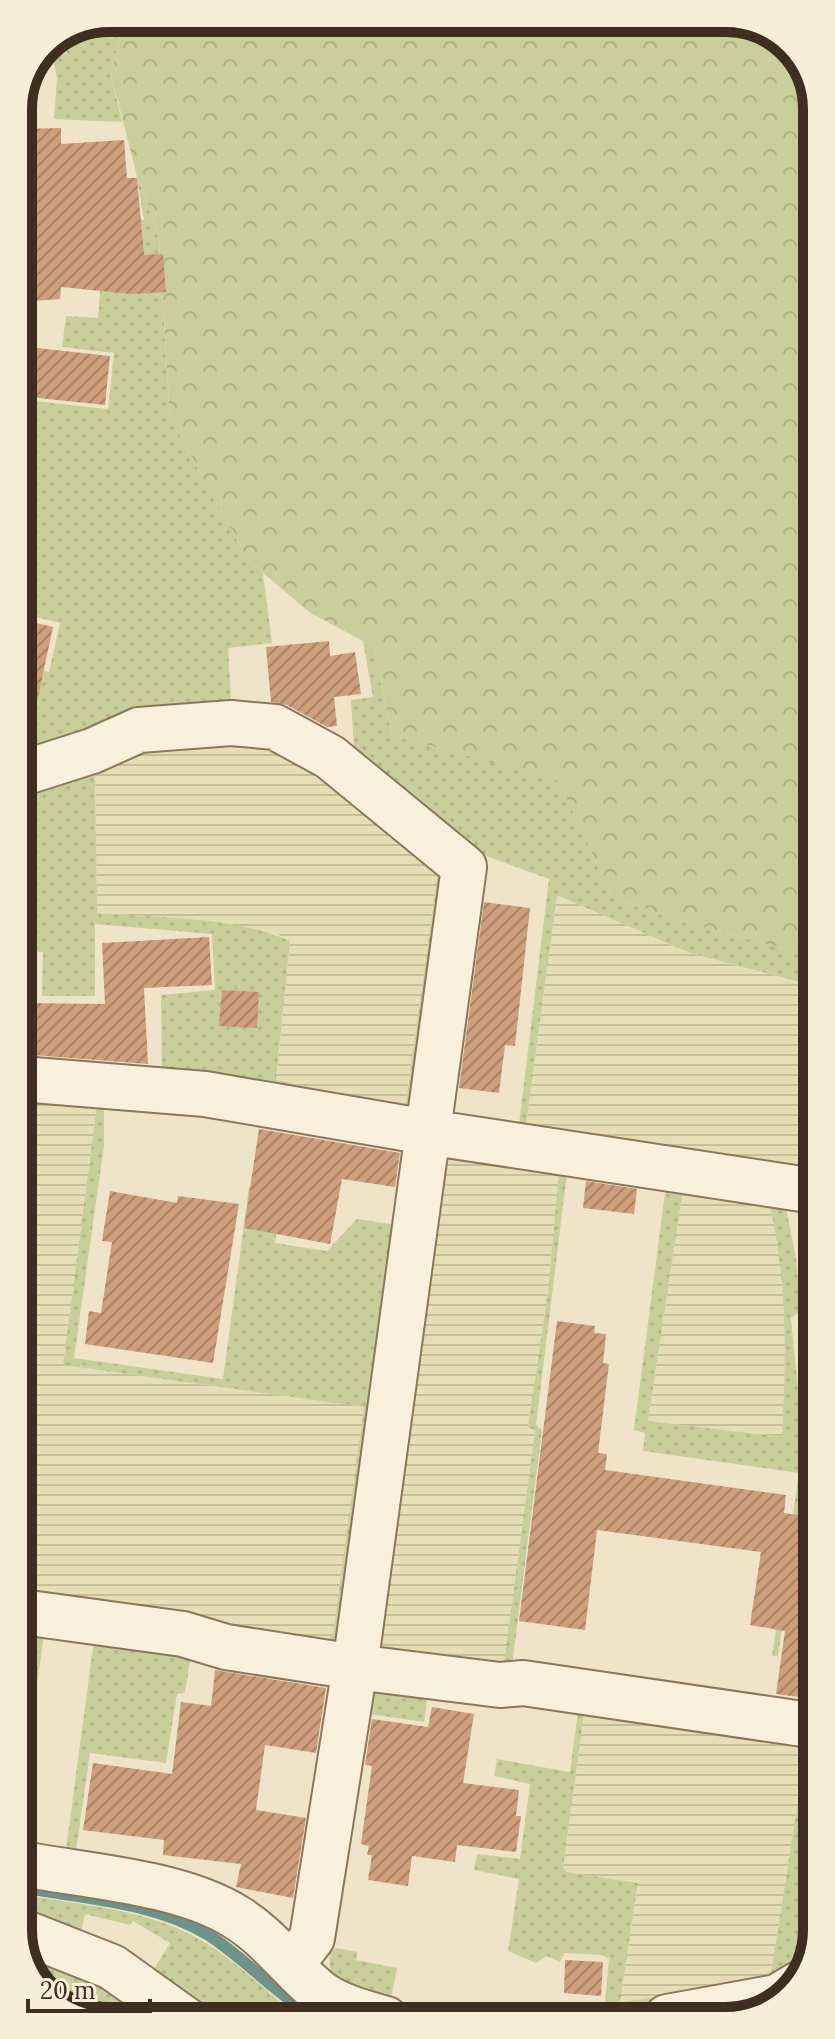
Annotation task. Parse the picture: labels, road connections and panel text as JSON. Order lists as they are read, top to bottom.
{
  "scale_bar": "20 m"
}
